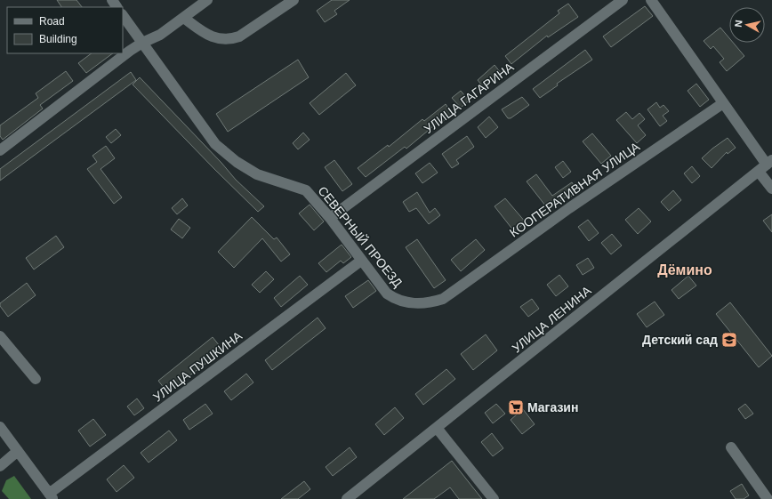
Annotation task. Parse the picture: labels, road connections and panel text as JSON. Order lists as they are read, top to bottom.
{
  "streets": {
    "street": [
      "УЛИЦА ГАГАРИНА",
      "КООПЕРАТИВНАЯ УЛИЦА",
      "СЕВЕРНЫЙ ПРОЕЗД",
      "УЛИЦА ЛЕНИНА",
      "УЛИЦА ПУШКИНА"
    ]
  },
  "crossings": [
    ["УЛИЦА ГАГАРИНА", "СЕВЕРНЫЙ ПРОЕЗД"],
    ["КООПЕРАТИВНАЯ УЛИЦА", "СЕВЕРНЫЙ ПРОЕЗД"],
    ["СЕВЕРНЫЙ ПРОЕЗД", "УЛИЦА ПУШКИНА"]
  ],
  "districts": ["Дёмино"],
  "places": {
    "school or university": ["Детский сад"],
    "supermarket": ["Магазин"]
  },
  "legend": ["Road", "Building"],
  "north": "left"
}
